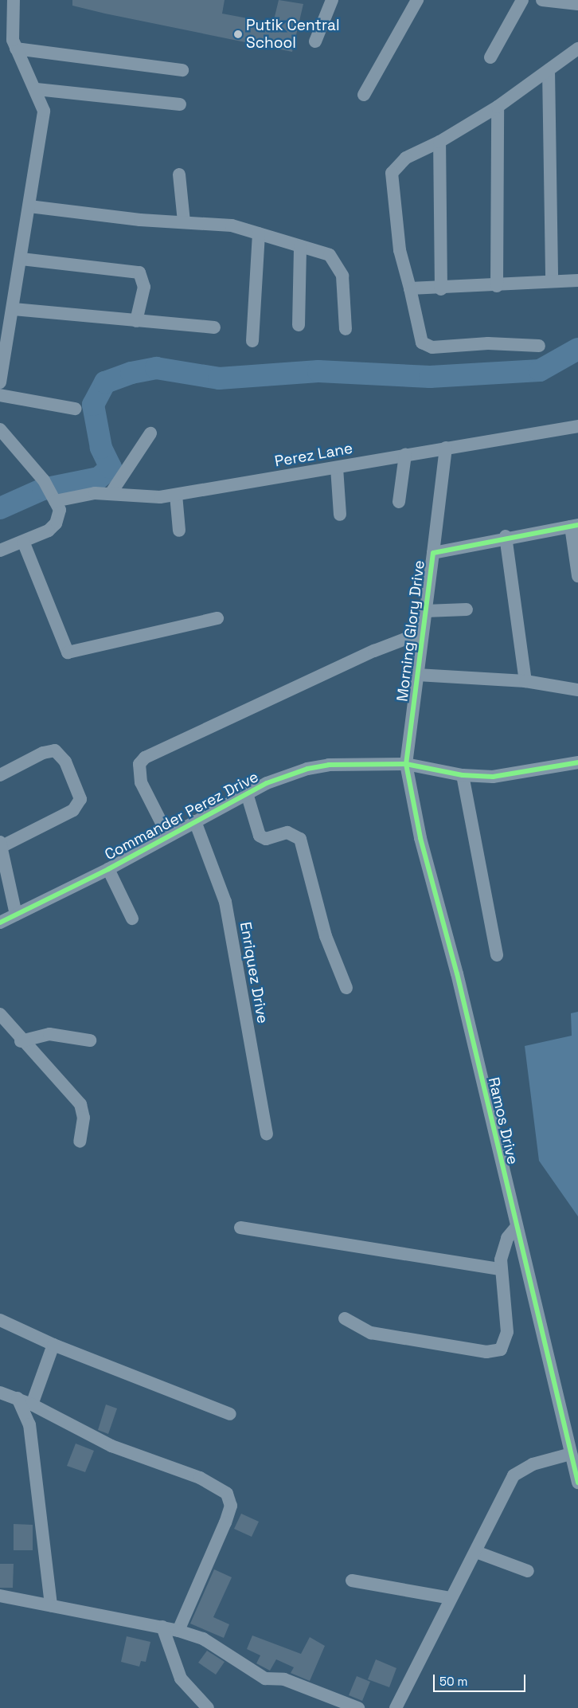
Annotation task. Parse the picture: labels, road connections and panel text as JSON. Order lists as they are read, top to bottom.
{
  "streets": {
    "street": [
      "Perez Lane",
      "Morning Glory Drive",
      "Commander Perez Drive",
      "Enriquez Drive",
      "Ramos Drive"
    ]
  },
  "crossings": [
    ["Morning Glory Drive", "Commander Perez Drive"],
    ["Morning Glory Drive", "Ramos Drive"],
    ["Commander Perez Drive", "Enriquez Drive"],
    ["Commander Perez Drive", "Ramos Drive"]
  ],
  "places": ["Putik Central School"],
  "scale_bar": "50 m"
}
